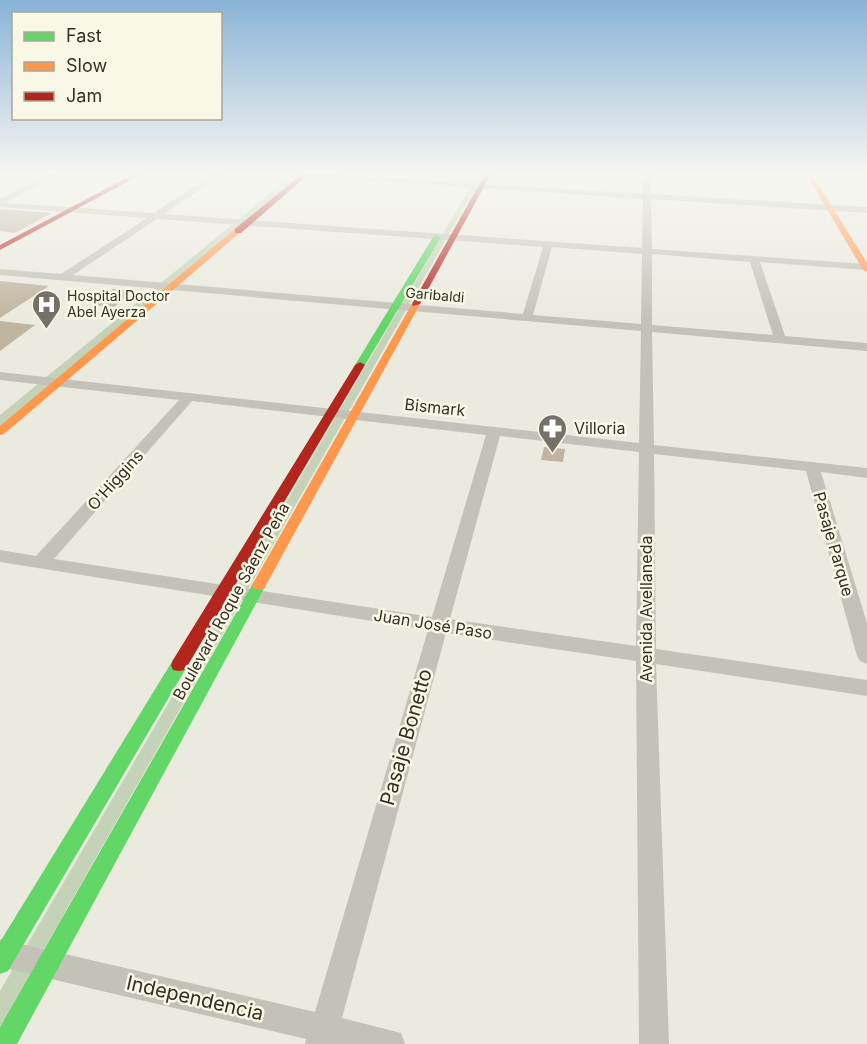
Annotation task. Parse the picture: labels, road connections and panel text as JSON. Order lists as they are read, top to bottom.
{
  "streets": {
    "street": [
      "Garibaldi",
      "Bismark",
      "O'Higgins",
      "Pasaje Parque",
      "Boulevard Roque Sáenz Peña",
      "Avenida Avellaneda",
      "Juan José Paso",
      "Pasaje Bonetto",
      "Independencia"
    ]
  },
  "crossings": [
    ["Garibaldi", "Boulevard Roque Sáenz Peña"],
    ["Garibaldi", "Avenida Avellaneda"],
    ["Bismark", "O'Higgins"],
    ["Bismark", "Pasaje Parque"],
    ["Bismark", "Boulevard Roque Sáenz Peña"],
    ["Bismark", "Avenida Avellaneda"],
    ["Bismark", "Pasaje Bonetto"],
    ["O'Higgins", "Juan José Paso"],
    ["Boulevard Roque Sáenz Peña", "Juan José Paso"],
    ["Boulevard Roque Sáenz Peña", "Independencia"],
    ["Avenida Avellaneda", "Juan José Paso"],
    ["Juan José Paso", "Pasaje Bonetto"],
    ["Pasaje Bonetto", "Independencia"]
  ],
  "places": {
    "hospital": ["Hospital Doctor Abel Ayerza"],
    "pharmacy": ["Villoria"]
  },
  "legend": ["Fast", "Slow", "Jam"]
}
